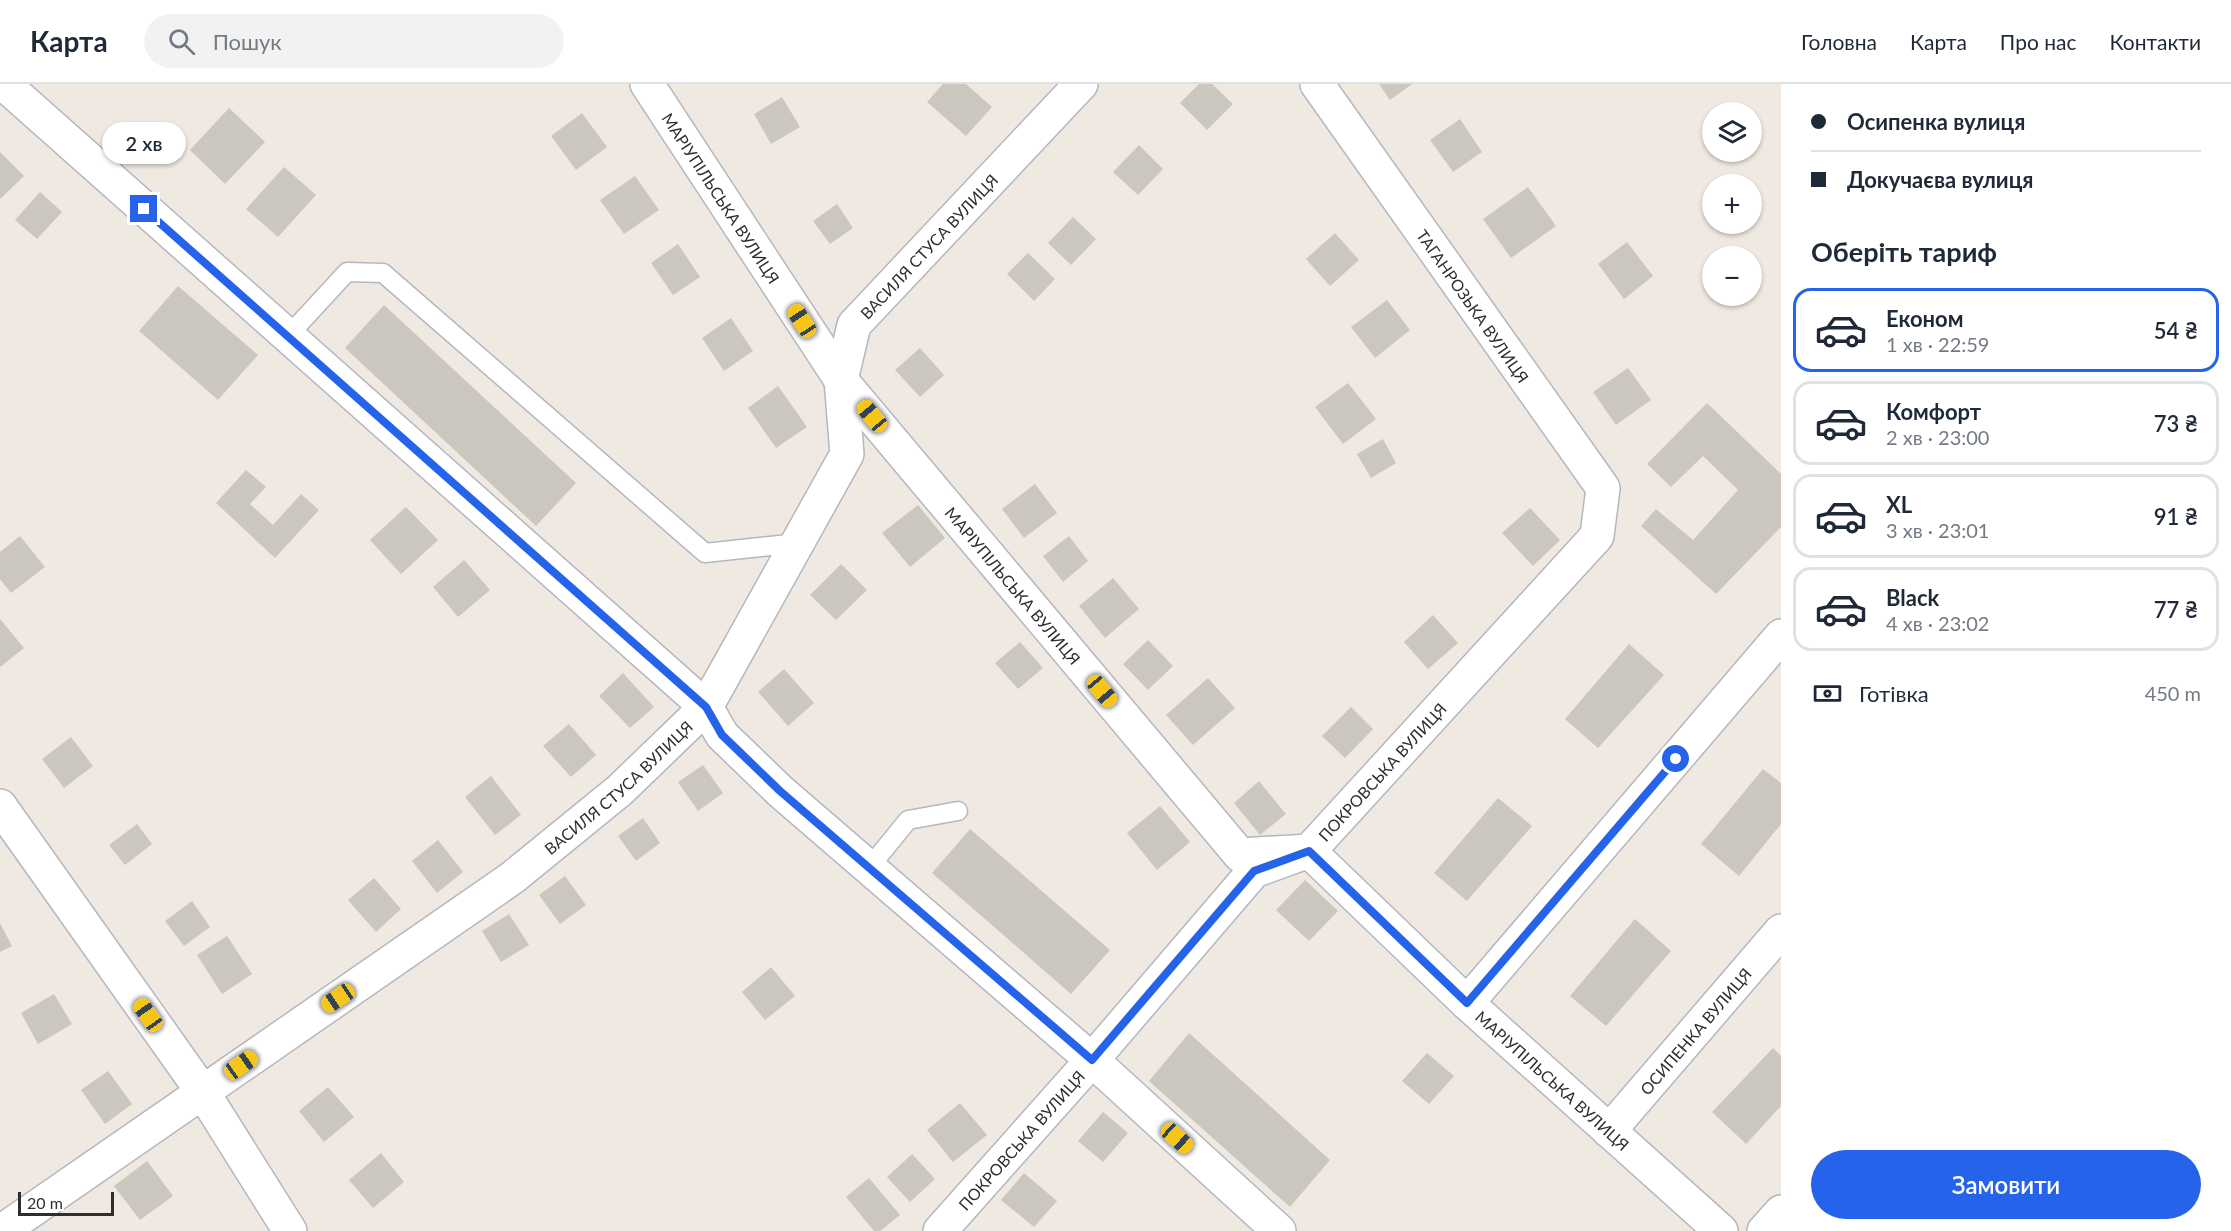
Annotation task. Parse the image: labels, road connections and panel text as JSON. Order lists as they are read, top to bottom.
{
  "streets": {
    "street": [
      "МАРІУПІЛЬСЬКА ВУЛИЦЯ",
      "ВАСИЛЯ СТУСА ВУЛИЦЯ",
      "ТАГАНРОЗЬКА ВУЛИЦЯ",
      "ПОКРОВСЬКА ВУЛИЦЯ",
      "ОСИПЕНКА ВУЛИЦЯ"
    ]
  },
  "crossings": [
    ["МАРІУПІЛЬСЬКА ВУЛИЦЯ", "ВАСИЛЯ СТУСА ВУЛИЦЯ"],
    ["МАРІУПІЛЬСЬКА ВУЛИЦЯ", "ПОКРОВСЬКА ВУЛИЦЯ"],
    ["МАРІУПІЛЬСЬКА ВУЛИЦЯ", "ОСИПЕНКА ВУЛИЦЯ"],
    ["ТАГАНРОЗЬКА ВУЛИЦЯ", "ПОКРОВСЬКА ВУЛИЦЯ"]
  ],
  "scale_bar": "20 m",
  "page": {
    "header": "Карта",
    "search": "Пошук",
    "nav": [
      "Головна",
      "Карта",
      "Про нас",
      "Контакти"
    ],
    "banner": ["Осипенка вулиця", "Докучаєва вулиця"],
    "map_buttons": ["+", "−"],
    "bubble": "2 хв",
    "heading": "Оберіть тариф",
    "list": [
      {
        "name": "Економ",
        "note": "1 хв · 22:59",
        "value": "54 ₴"
      },
      {
        "name": "Комфорт",
        "note": "2 хв · 23:00",
        "value": "73 ₴"
      },
      {
        "name": "XL",
        "note": "3 хв · 23:01",
        "value": "91 ₴"
      },
      {
        "name": "Black",
        "note": "4 хв · 23:02",
        "value": "77 ₴"
      }
    ],
    "pay": ["Готівка", "450 m"],
    "buttons": "Замовити",
    "scale": "20 m"
  }
}
